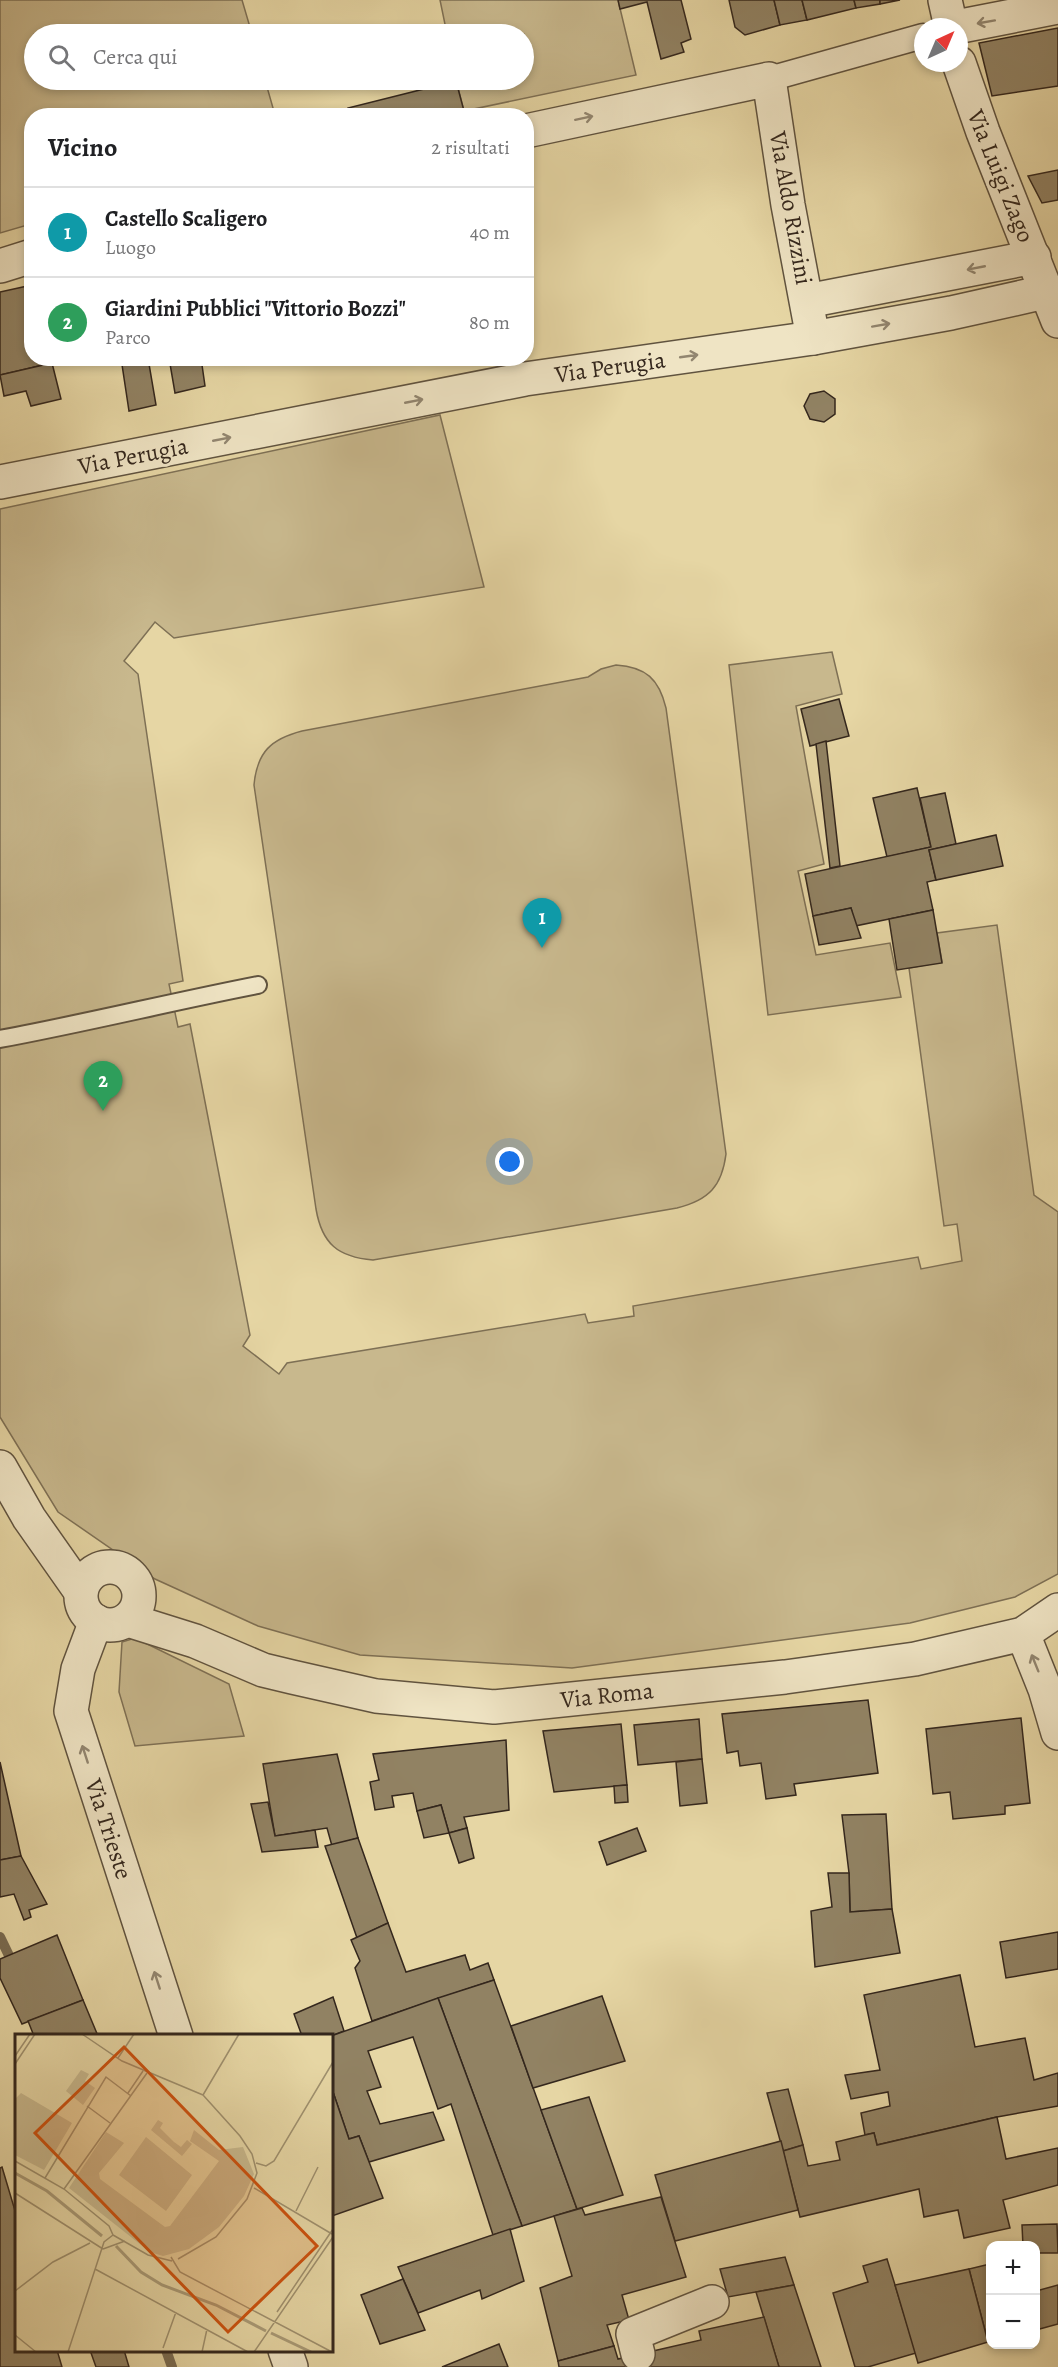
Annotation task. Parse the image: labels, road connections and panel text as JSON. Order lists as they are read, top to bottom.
{
  "streets": {
    "street": [
      "Via Luigi Zago",
      "Via Aldo Rizzini",
      "Via Perugia",
      "Via Roma",
      "Via Trieste"
    ]
  },
  "crossings": [
    ["Via Luigi Zago", "Via Perugia"],
    ["Via Aldo Rizzini", "Via Perugia"],
    ["Via Roma", "Via Trieste"]
  ],
  "one_way": ["Via Trieste"],
  "north": "top right",
  "page": {
    "search": "Cerca qui",
    "heading": ["Vicino", "2 risultati"],
    "list": [
      {
        "mark": "1",
        "name": "Castello Scaligero",
        "note": "Luogo",
        "value": "40 m"
      },
      {
        "mark": "2",
        "name": "Giardini Pubblici \"Vittorio Bozzi\"",
        "note": "Parco",
        "value": "80 m"
      }
    ],
    "pins": ["1", "2"],
    "map_buttons": ["+", "−"]
  }
}
